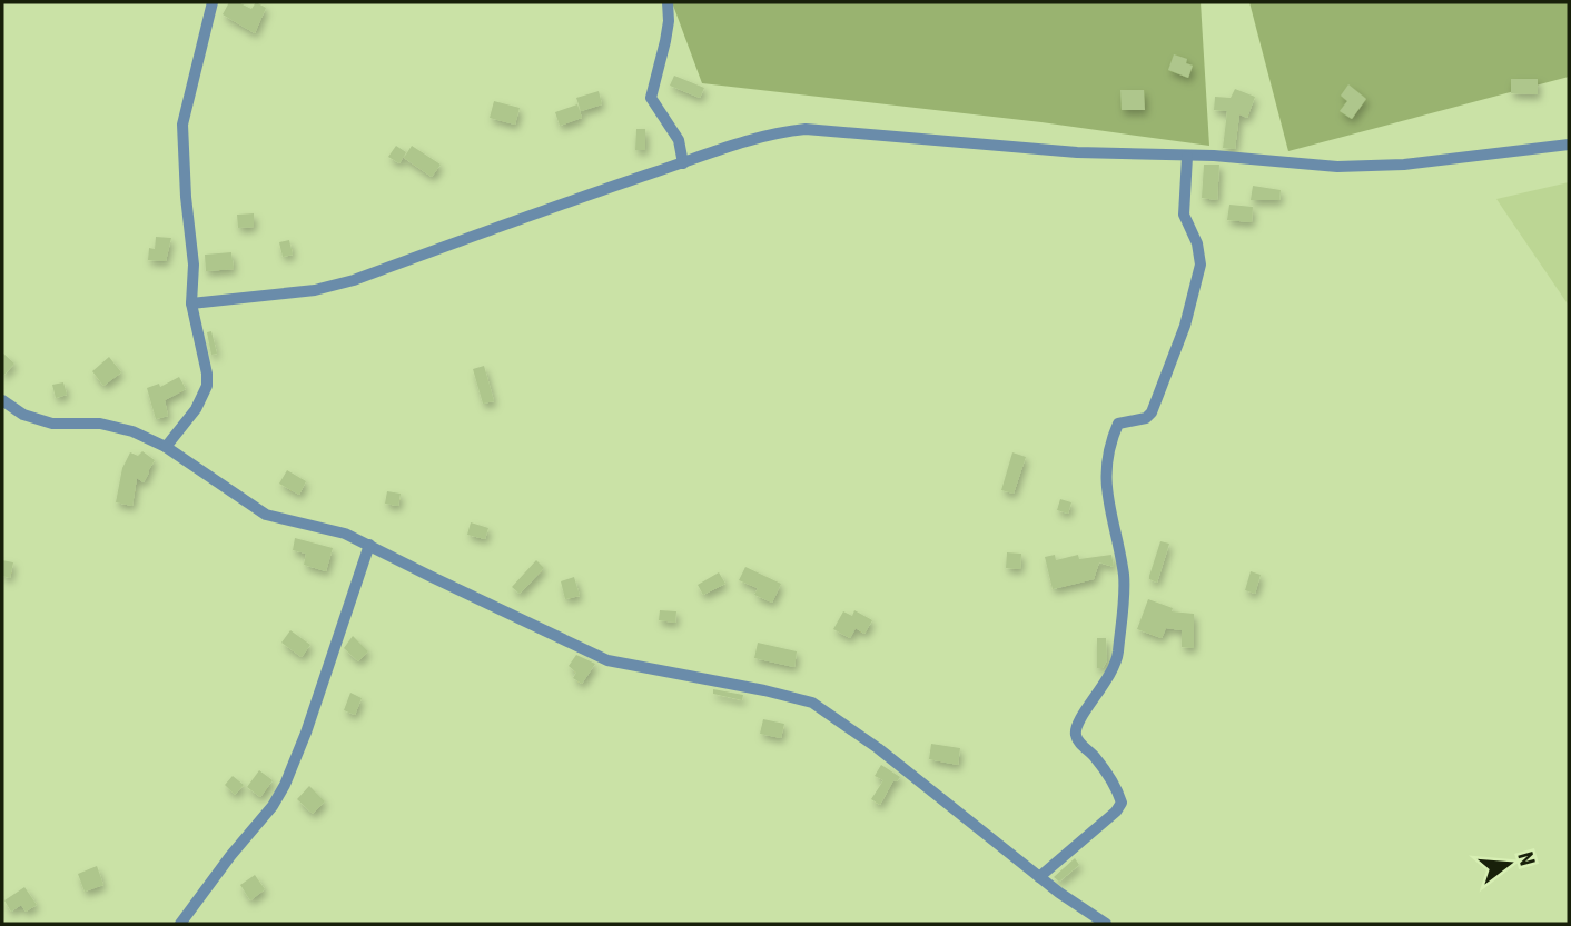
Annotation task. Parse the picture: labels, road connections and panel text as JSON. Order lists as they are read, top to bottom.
{
  "north": "right"
}
